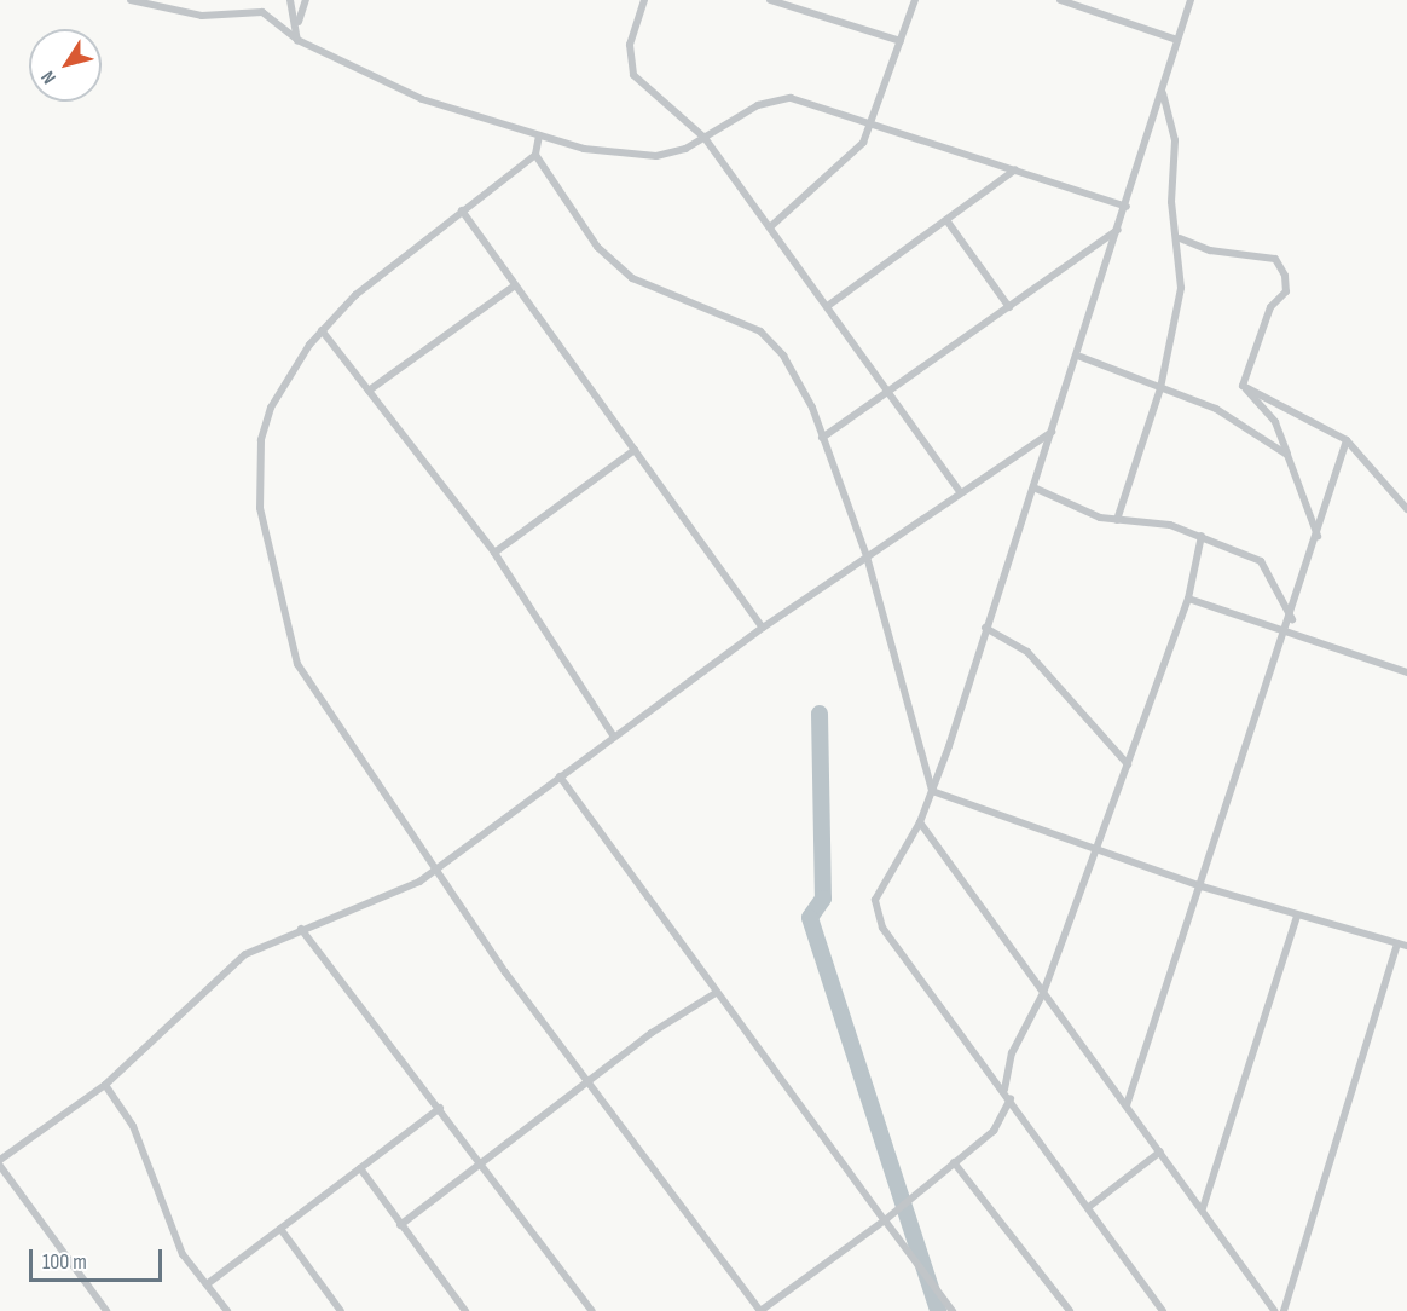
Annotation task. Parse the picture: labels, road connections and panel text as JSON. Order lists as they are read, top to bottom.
{
  "scale_bar": "100 m",
  "north": "bottom left"
}
